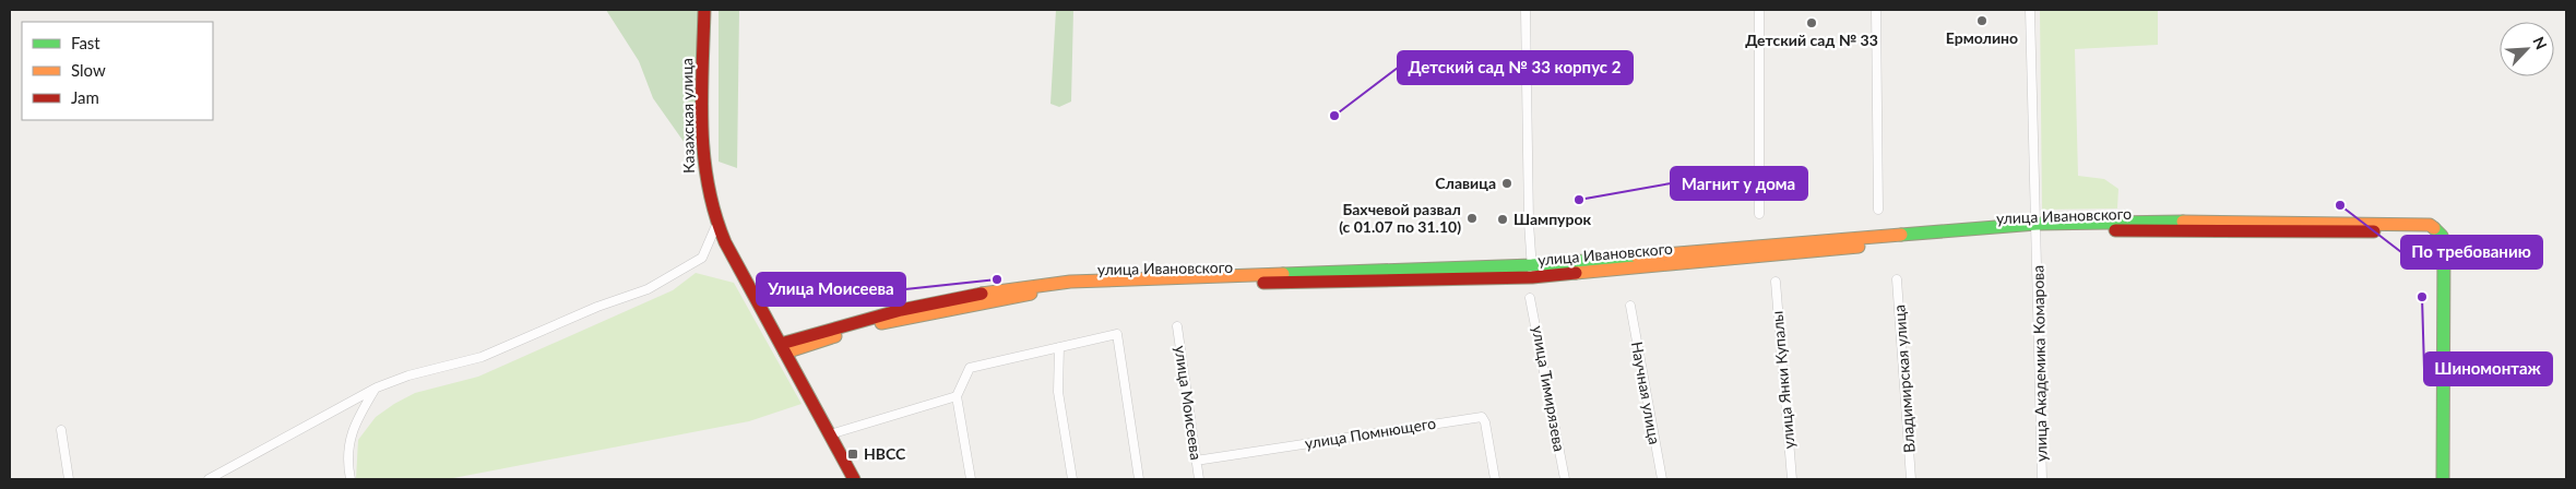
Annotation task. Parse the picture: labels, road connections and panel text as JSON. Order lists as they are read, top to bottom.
{
  "streets": {
    "street": [
      "Казахская улица",
      "улица Ивановского",
      "улица Академика Комарова",
      "Владимирская улица",
      "улица Янки Купалы",
      "улица Тимирязева",
      "Научная улица",
      "улица Моисеева",
      "улица Помнющего"
    ]
  },
  "crossings": [
    ["Казахская улица", "улица Ивановского"],
    ["улица Ивановского", "улица Академика Комарова"],
    ["улица Моисеева", "улица Помнющего"]
  ],
  "places": {
    "other": [
      "Ермолино",
      "Детский сад № 33",
      "Детский сад № 33 корпус 2",
      "Славица",
      "Магнит у дома",
      "По требованию",
      "Бахчевой развал (с 01.07 по 31.10)",
      "Шампурок",
      "Улица Моисеева",
      "Шиномонтаж"
    ],
    "transit": ["НВСС"]
  },
  "legend": ["Fast", "Slow", "Jam"],
  "north": "top right"
}
